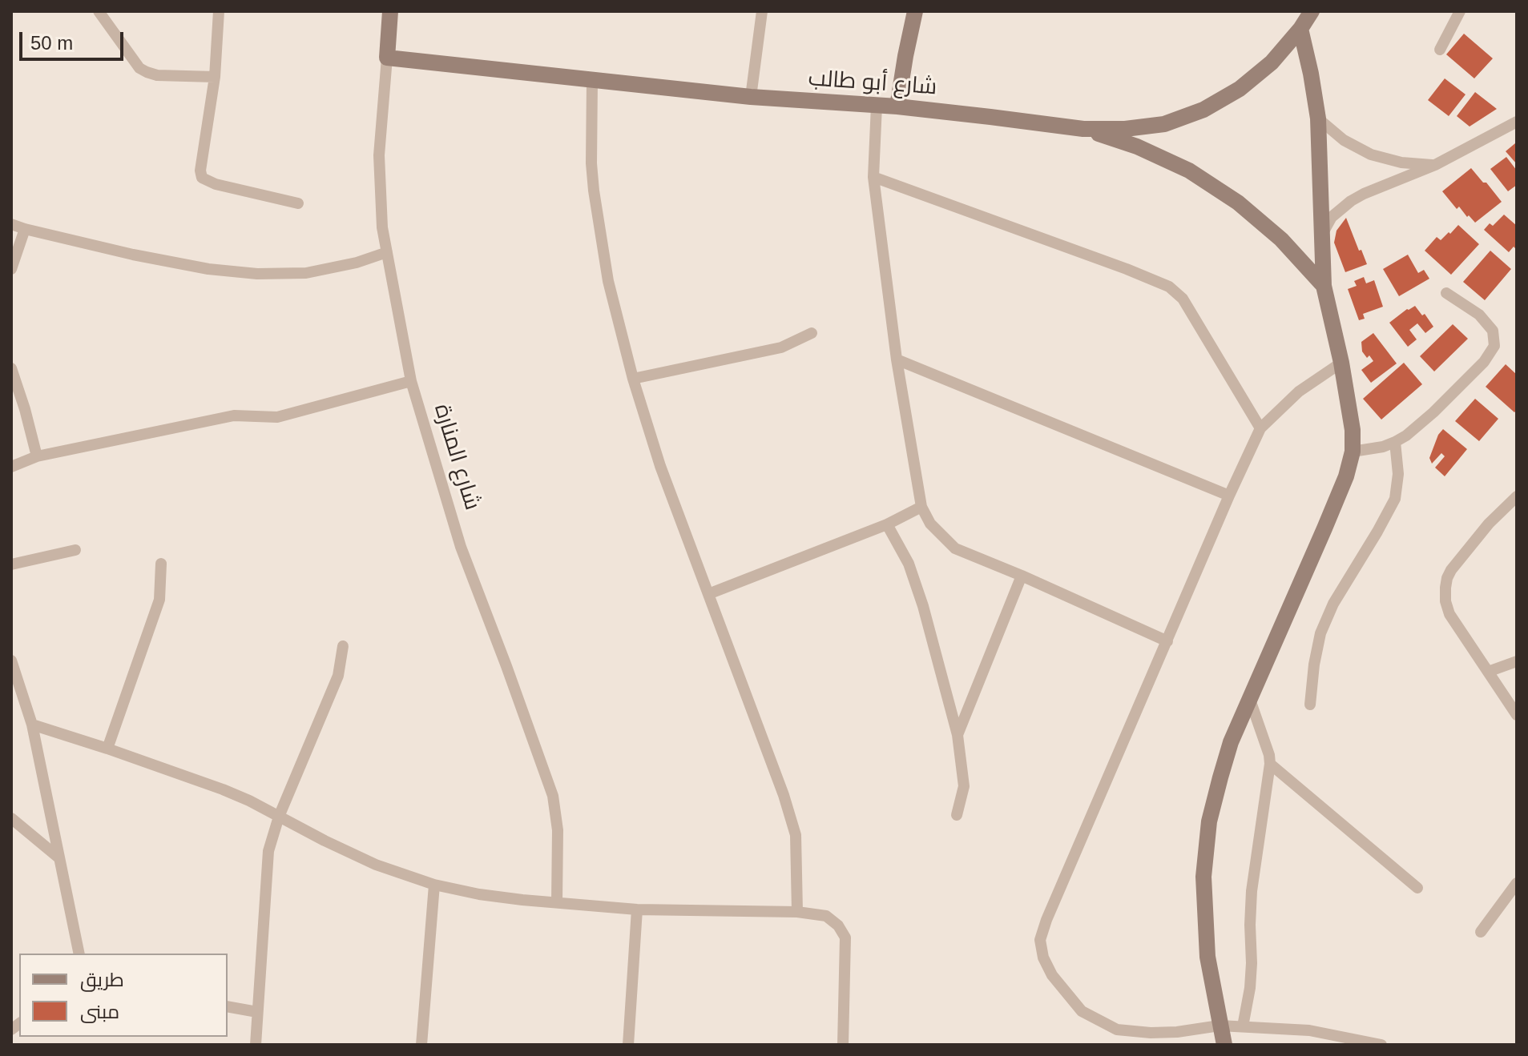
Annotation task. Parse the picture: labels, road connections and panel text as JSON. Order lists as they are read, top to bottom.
{
  "streets": {
    "street": ["شارع أبو طالب", "شارع المنارة"]
  },
  "crossings": [
    ["شارع أبو طالب", "شارع المنارة"]
  ],
  "legend": ["طريق", "مبنى"],
  "scale_bar": "50 m"
}
